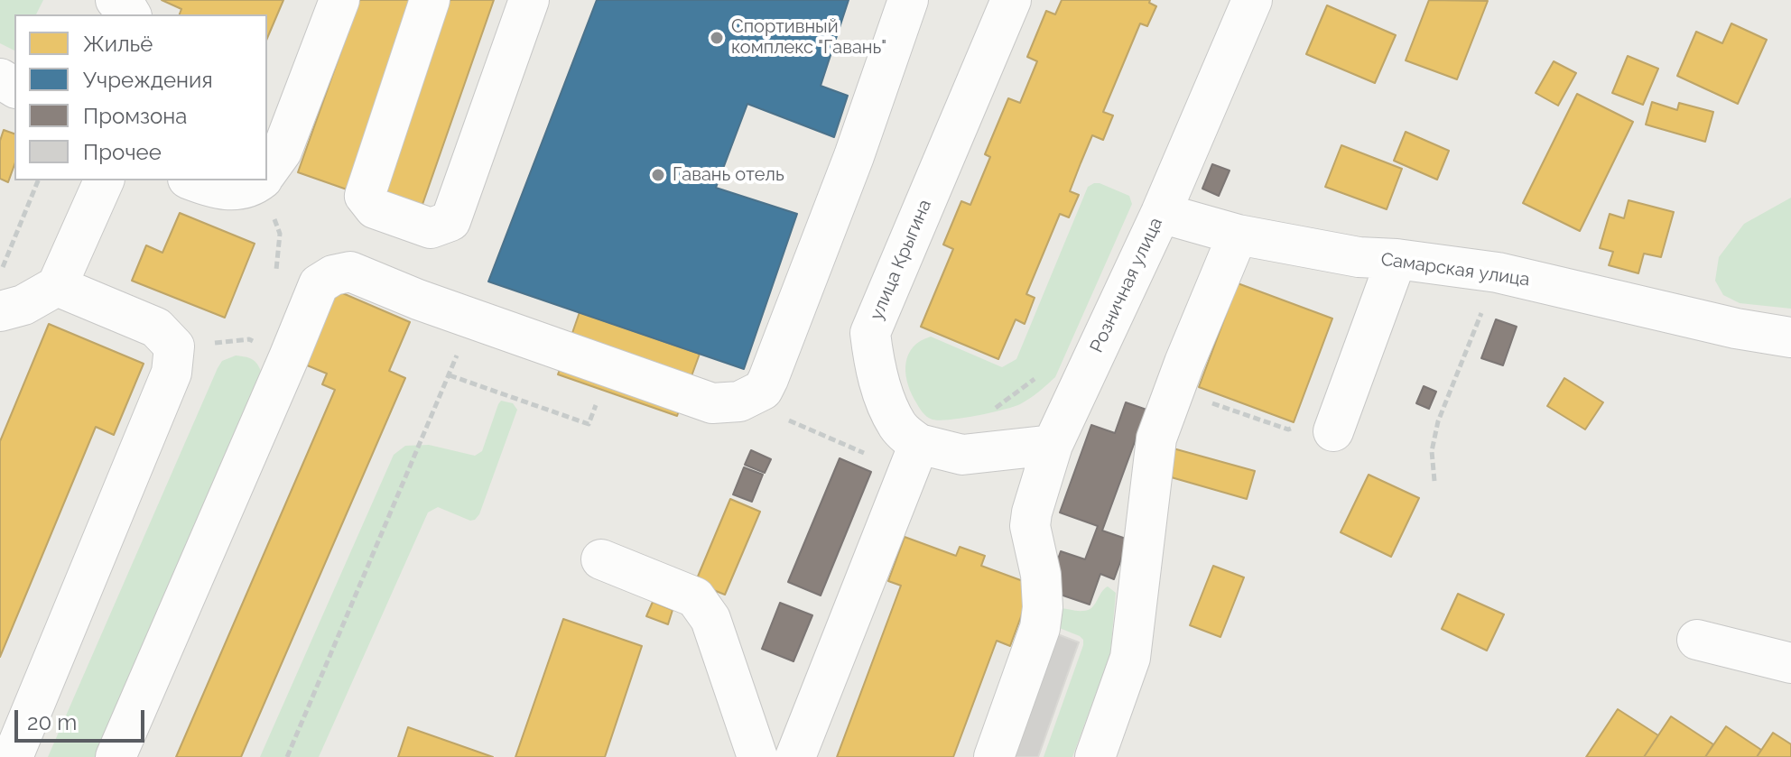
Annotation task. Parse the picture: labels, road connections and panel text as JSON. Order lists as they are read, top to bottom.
{
  "streets": {
    "lane": ["улица Крыгина", "Самарская улица", "Розничная улица"]
  },
  "crossings": [
    ["Самарская улица", "Розничная улица"]
  ],
  "places": ["Спортивный комплекс \"Гавань\"", "Гавань отель"],
  "legend": [
    "Жильё",
    "Учреждения",
    "Промзона",
    "Прочее"
  ],
  "scale_bar": "20 m"
}
